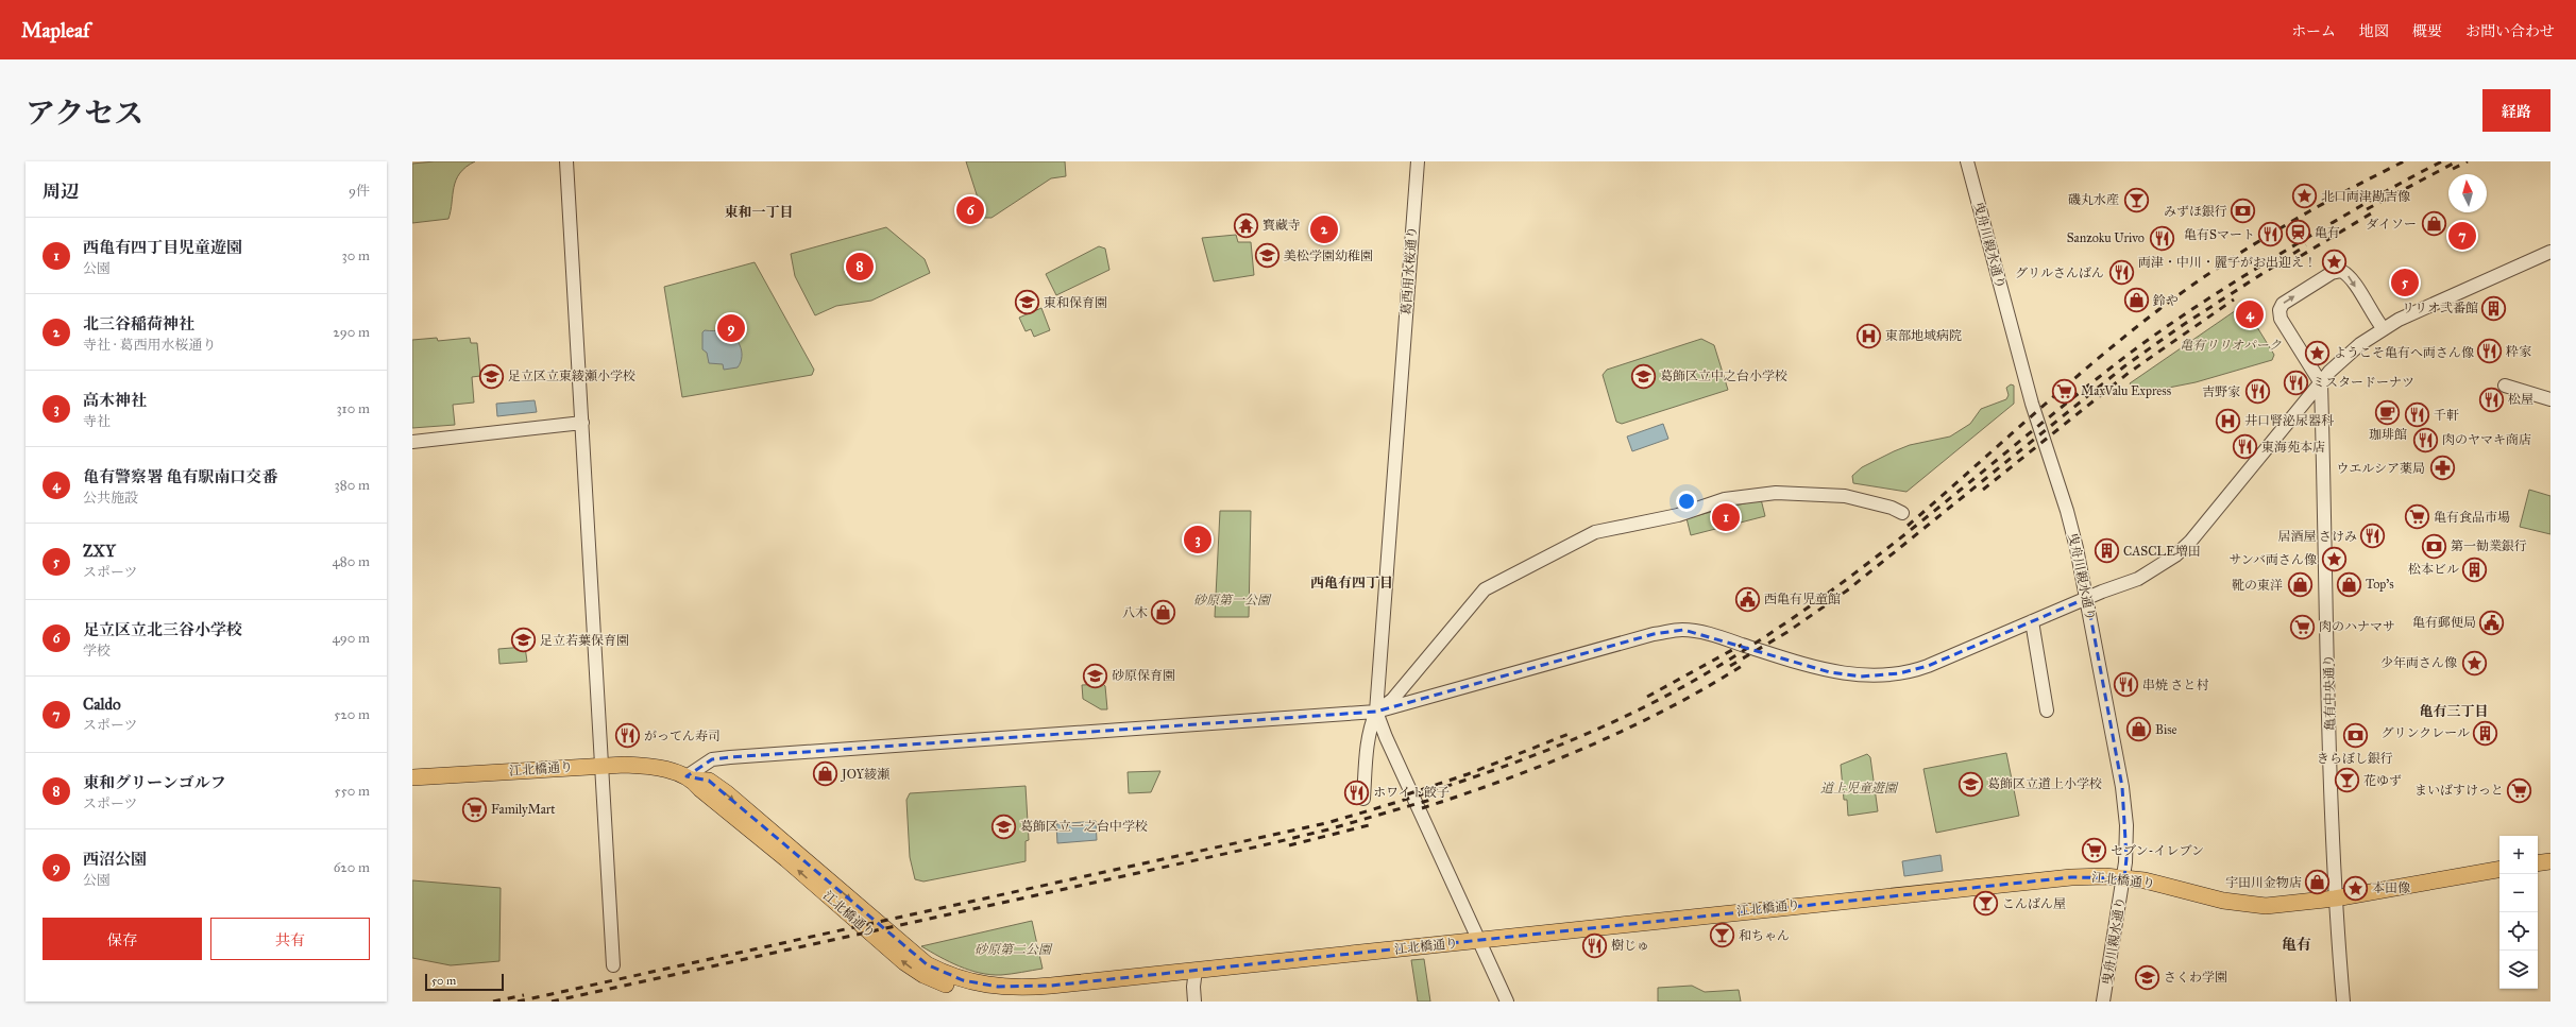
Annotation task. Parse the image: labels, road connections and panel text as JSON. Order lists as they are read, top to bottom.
{
  "streets": {
    "main road": ["江北橋通り"],
    "street": ["曳舟川親水通り", "葛西用水桜通り", "亀有中央通り"]
  },
  "crossings": [
    ["曳舟川親水通り", "江北橋通り"],
    ["亀有中央通り", "江北橋通り"]
  ],
  "districts": [
    "東和一丁目",
    "西亀有四丁目",
    "亀有三丁目",
    "亀有"
  ],
  "parks": [
    "亀有リリオパーク",
    "砂原第一公園",
    "道上児童遊園",
    "砂原第二公園"
  ],
  "places": {
    "place": [
      "北口両津勘吉像",
      "両津・中川・麗子がお出迎え！",
      "ようこそ亀有へ両さん像",
      "サンバ両さん像",
      "少年両さん像",
      "本田像"
    ],
    "bar": [
      "磯丸水産",
      "花ゆず",
      "こんばん屋",
      "和ちゃん"
    ],
    "bank": ["みずほ銀行", "第一勧業銀行", "きらぼし銀行"],
    "shop": [
      "ダイソー",
      "鈴や",
      "Top’s",
      "靴の東洋",
      "八木",
      "Bise",
      "JOY綾瀬",
      "宇田川金物店"
    ],
    "temple": ["寳藏寺"],
    "station": ["亀有"],
    "restaurant": [
      "亀有Sマート",
      "Sanzoku Urivo",
      "グリルさんばん",
      "粋家",
      "ミスタードーナツ",
      "吉野家",
      "松屋",
      "千軒",
      "肉のヤマキ商店",
      "東海苑本店",
      "居酒屋 さけみ",
      "串焼 さと村",
      "がってん寿司",
      "ホワイト餃子",
      "樹じゅ"
    ],
    "school or university": [
      "美松学園幼稚園",
      "東和保育園",
      "足立区立東綾瀬小学校",
      "葛飾区立中之台小学校",
      "足立若葉保育園",
      "砂原保育園",
      "葛飾区立道上小学校",
      "葛飾区立一之台中学校",
      "さくわ学園"
    ],
    "building": [
      "リリオ弐番館",
      "CASCLE増田",
      "松本ビル",
      "グリンクレール"
    ],
    "hospital": ["東部地域病院", "井口腎泌尿器科"],
    "supermarket": [
      "MaxValu Express",
      "亀有食品市場",
      "肉のハナマサ",
      "まいばすけっと",
      "FamilyMart",
      "セブン-イレブン"
    ],
    "cafe": ["珈琲館"],
    "pharmacy": ["ウエルシア薬局"],
    "public building": ["西亀有児童館", "亀有郵便局"]
  },
  "scale_bar": "50 m",
  "north": "top",
  "page": {
    "header": "Mapleaf",
    "nav": [
      "ホーム",
      "地図",
      "概要",
      "お問い合わせ"
    ],
    "title": "アクセス",
    "buttons": [
      "経路",
      ["保存", "共有"]
    ],
    "heading": ["周辺", "9件"],
    "pins": [
      "6",
      "2",
      "7",
      "8",
      "5",
      "4",
      "9",
      "1",
      "3"
    ],
    "list": [
      {
        "mark": "1",
        "name": "西亀有四丁目児童遊園",
        "note": "公園",
        "value": "30 m"
      },
      {
        "mark": "2",
        "name": "北三谷稲荷神社",
        "note": "寺社 · 葛西用水桜通り",
        "value": "290 m"
      },
      {
        "mark": "3",
        "name": "高木神社",
        "note": "寺社",
        "value": "310 m"
      },
      {
        "mark": "4",
        "name": "亀有警察署 亀有駅南口交番",
        "note": "公共施設",
        "value": "380 m"
      },
      {
        "mark": "5",
        "name": "ZXY",
        "note": "スポーツ",
        "value": "480 m"
      },
      {
        "mark": "6",
        "name": "足立区立北三谷小学校",
        "note": "学校",
        "value": "490 m"
      },
      {
        "mark": "7",
        "name": "Caldo",
        "note": "スポーツ",
        "value": "520 m"
      },
      {
        "mark": "8",
        "name": "東和グリーンゴルフ",
        "note": "スポーツ",
        "value": "550 m"
      },
      {
        "mark": "9",
        "name": "西沼公園",
        "note": "公園",
        "value": "620 m"
      }
    ],
    "map_buttons": ["+", "−"],
    "scale": "50 m"
  }
}
